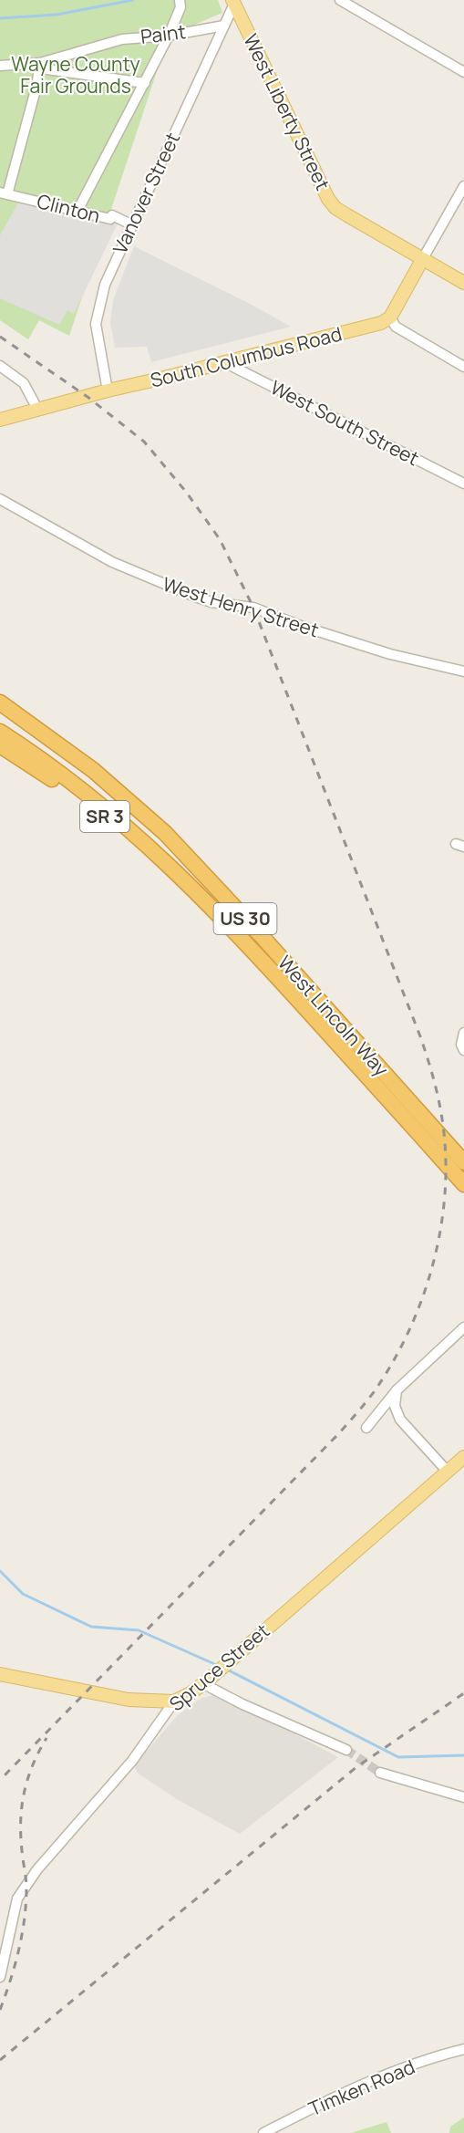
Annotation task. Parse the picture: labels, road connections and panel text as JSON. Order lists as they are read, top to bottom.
{
  "streets": {
    "highway": ["SR 3", "US 30", "West Lincoln Way"],
    "main road": ["West Liberty Street", "South Columbus Road", "Spruce Street"],
    "street": [
      "Paint",
      "Vanover Street",
      "Clinton",
      "West South Street",
      "West Henry Street",
      "Timken Road"
    ]
  },
  "crossings": [
    ["Paint", "Vanover Street"],
    ["West Liberty Street", "Vanover Street"],
    ["Vanover Street", "Clinton"],
    ["Vanover Street", "South Columbus Road"],
    ["South Columbus Road", "West South Street"],
    ["SR 3", "West Lincoln Way"]
  ],
  "parks": ["Wayne County Fair Grounds"]
}
